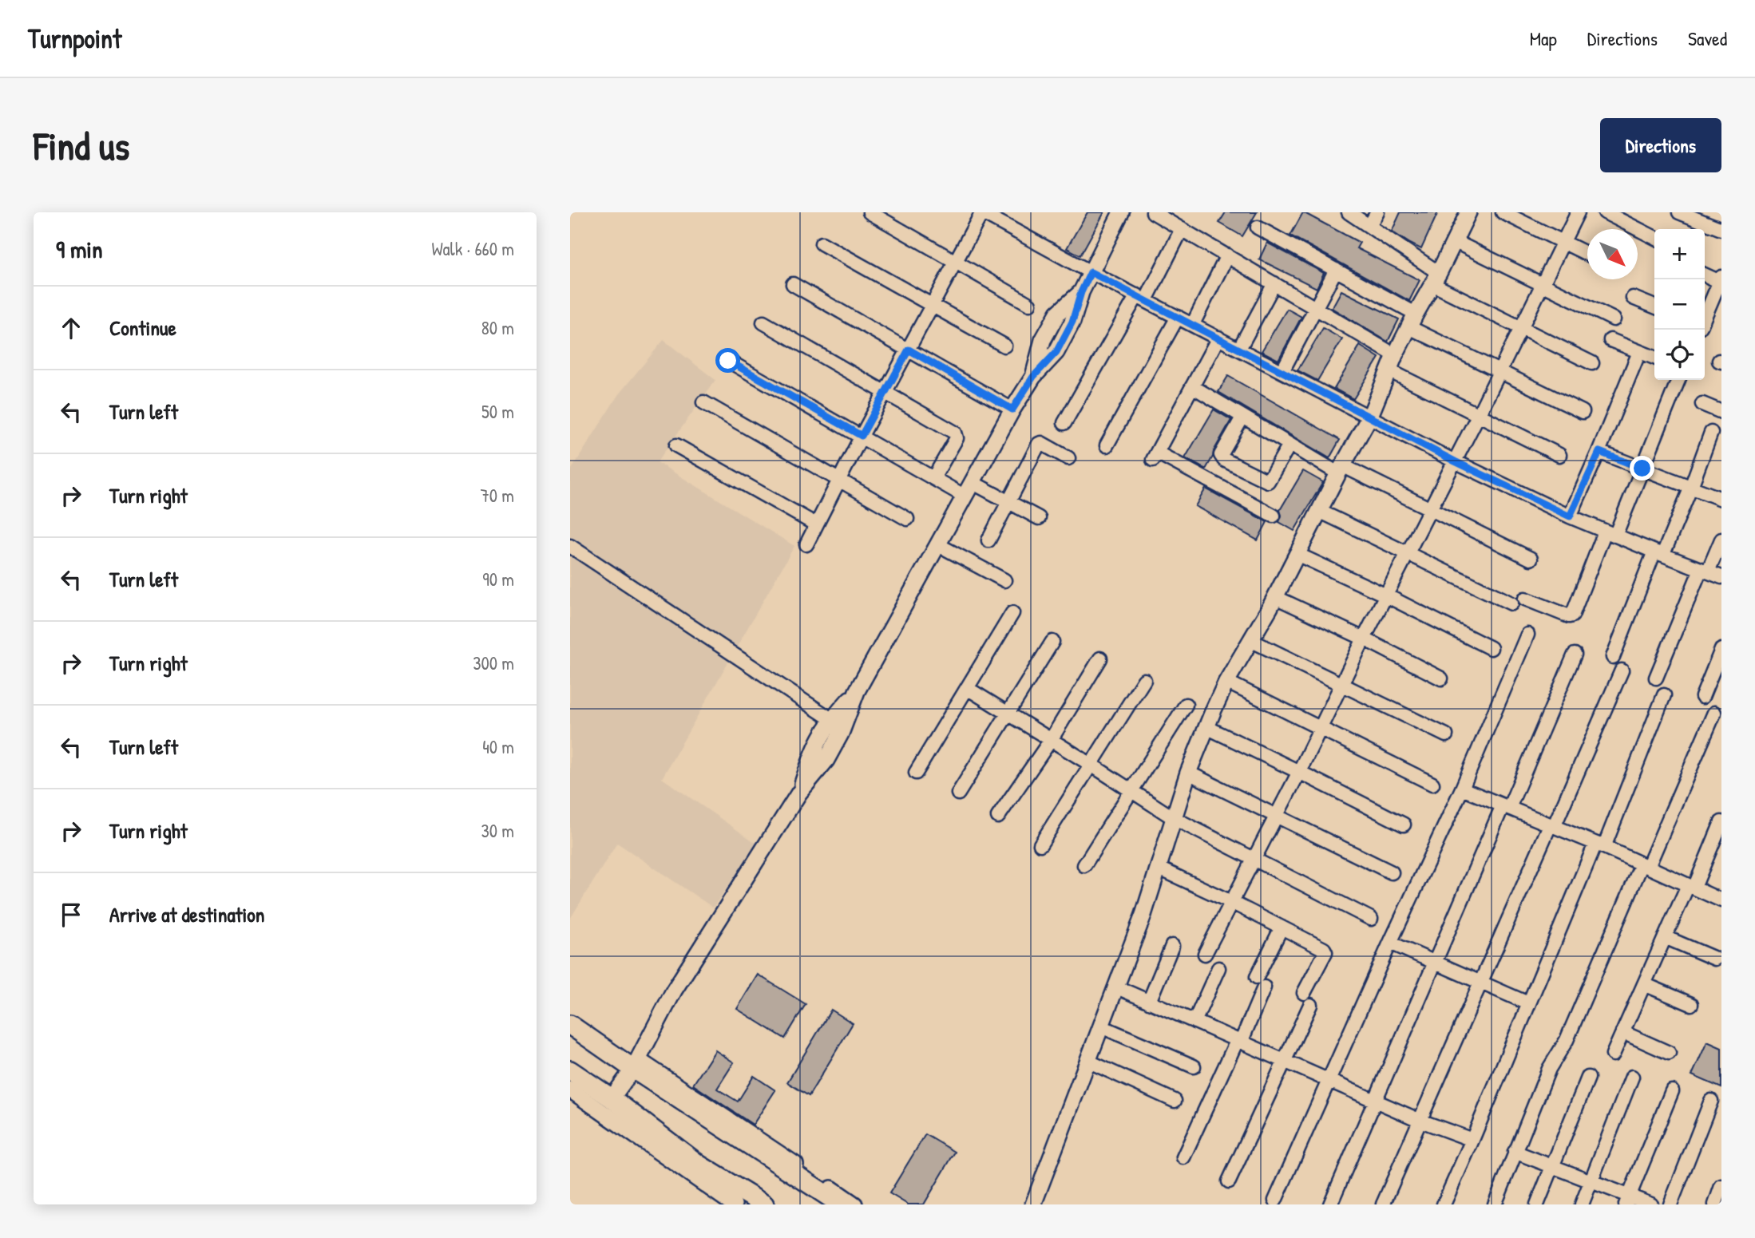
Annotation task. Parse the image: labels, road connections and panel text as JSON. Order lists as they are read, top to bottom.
{
  "north": "bottom right",
  "page": {
    "header": "Turnpoint",
    "nav": ["Map", "Directions", "Saved"],
    "buttons": "Directions",
    "title": "Find us",
    "heading": ["9 min", "Walk · 660 m"],
    "map_buttons": ["+", "−"],
    "list": [
      ["Continue", "80 m"],
      ["Turn left", "50 m"],
      ["Turn right", "70 m"],
      ["Turn left", "90 m"],
      ["Turn right", "300 m"],
      ["Turn left", "40 m"],
      ["Turn right", "30 m"],
      "Arrive at destination"
    ]
  }
}
